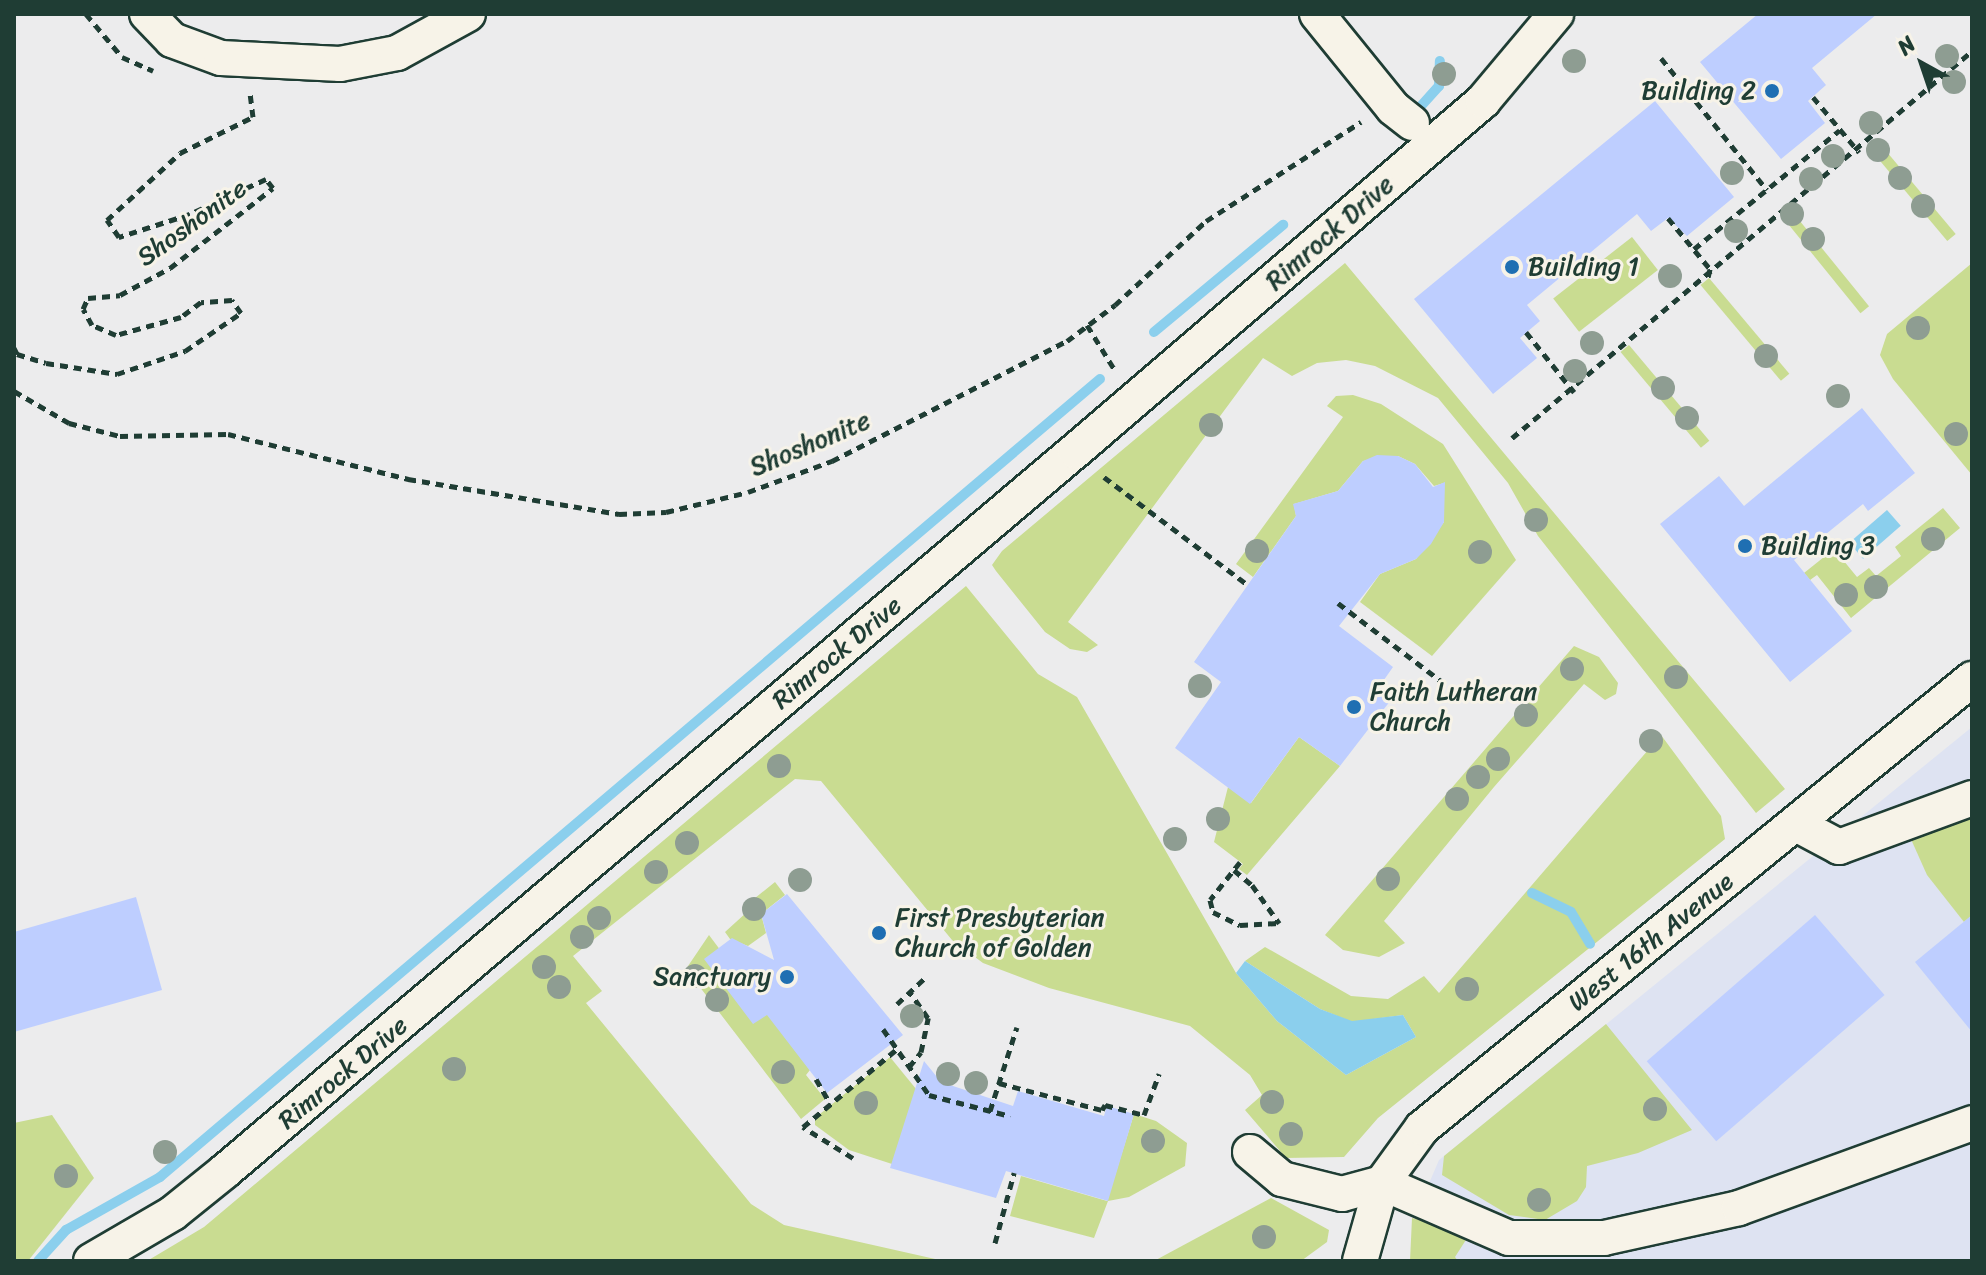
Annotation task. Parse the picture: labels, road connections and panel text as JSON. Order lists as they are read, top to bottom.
{
  "streets": {
    "street": ["Rimrock Drive", "West 16th Avenue"],
    "path": ["Shoshonite"]
  },
  "places": [
    "Building 2",
    "Building 1",
    "Building 3",
    "Faith Lutheran Church",
    "First Presbyterian Church of Golden",
    "Sanctuary"
  ],
  "north": "top left"
}
